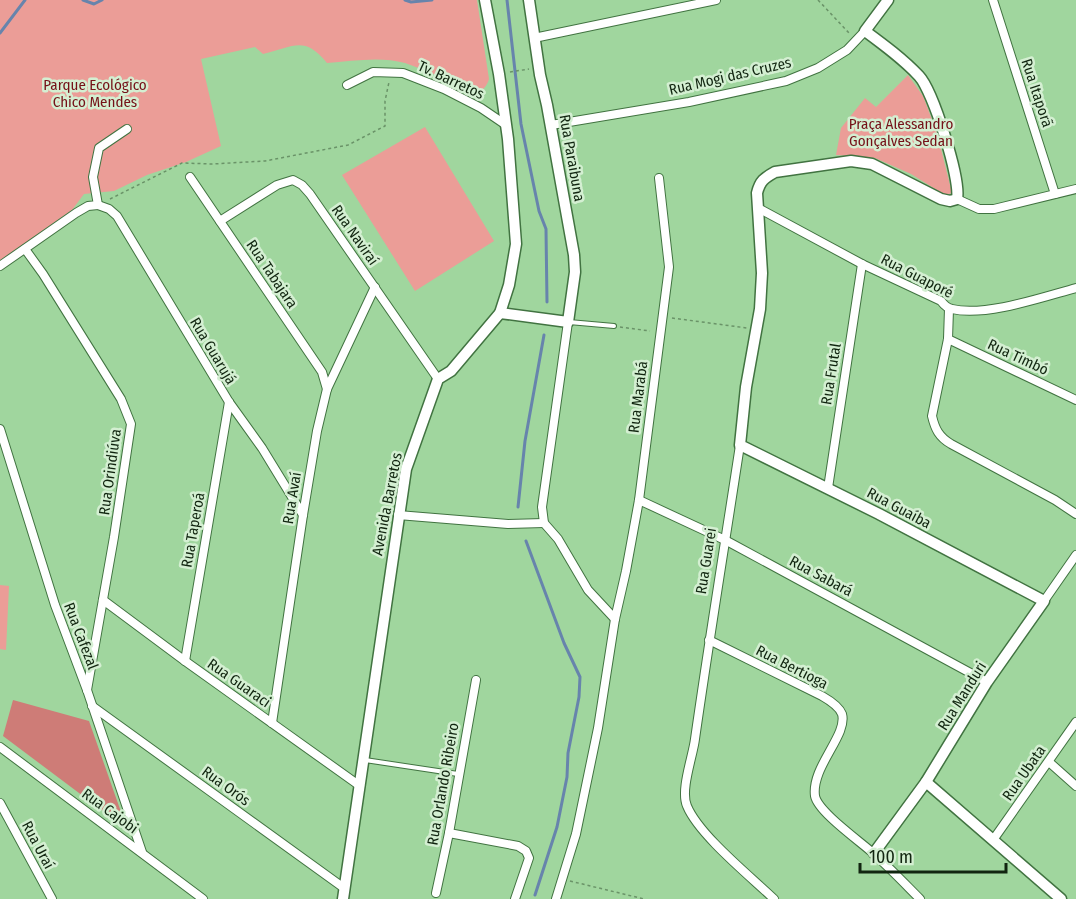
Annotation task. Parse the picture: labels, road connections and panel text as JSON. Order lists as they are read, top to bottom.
{
  "streets": {
    "street": [
      "Rua Mogi das Cruzes",
      "Tv. Barretos",
      "Rua Itaporã",
      "Rua Paraibuna",
      "Rua Naviraí",
      "Rua Tabajara",
      "Rua Guaporé",
      "Rua Guarujá",
      "Rua Timbó",
      "Rua Frutal",
      "Rua Marabá",
      "Rua Orindiúva",
      "Rua Avaí",
      "Avenida Barretos",
      "Rua Guaíba",
      "Rua Taperoá",
      "Rua Guarei",
      "Rua Sabará",
      "Rua Cafezal",
      "Rua Bertioga",
      "Rua Guaraci",
      "Rua Manduri",
      "Rua Ubata",
      "Rua Orlando Ribeiro",
      "Rua Orós",
      "Rua Cajobi",
      "Rua Uraí"
    ]
  },
  "crossings": [
    ["Rua Mogi das Cruzes", "Rua Paraibuna"],
    ["Tv. Barretos", "Avenida Barretos"],
    ["Rua Naviraí", "Rua Tabajara"],
    ["Rua Naviraí", "Rua Avaí"],
    ["Rua Naviraí", "Avenida Barretos"],
    ["Rua Tabajara", "Rua Avaí"],
    ["Rua Guaporé", "Rua Frutal"],
    ["Rua Guaporé", "Rua Guarei"],
    ["Rua Guarujá", "Rua Avaí"],
    ["Rua Guarujá", "Rua Taperoá"],
    ["Rua Frutal", "Rua Guaíba"],
    ["Rua Marabá", "Rua Sabará"],
    ["Rua Orindiúva", "Rua Cafezal"],
    ["Rua Orindiúva", "Rua Guaraci"],
    ["Rua Avaí", "Rua Guaraci"],
    ["Avenida Barretos", "Rua Guaraci"],
    ["Avenida Barretos", "Rua Orós"],
    ["Rua Guaíba", "Rua Guarei"],
    ["Rua Guaíba", "Rua Manduri"],
    ["Rua Taperoá", "Rua Guaraci"],
    ["Rua Guarei", "Rua Sabará"],
    ["Rua Guarei", "Rua Bertioga"],
    ["Rua Sabará", "Rua Manduri"],
    ["Rua Cafezal", "Rua Orós"],
    ["Rua Cafezal", "Rua Cajobi"],
    ["Rua Bertioga", "Rua Manduri"]
  ],
  "parks": ["Parque Ecológico Chico Mendes", "Praça Alessandro Gonçalves Sedan"],
  "scale_bar": "100 m"
}
